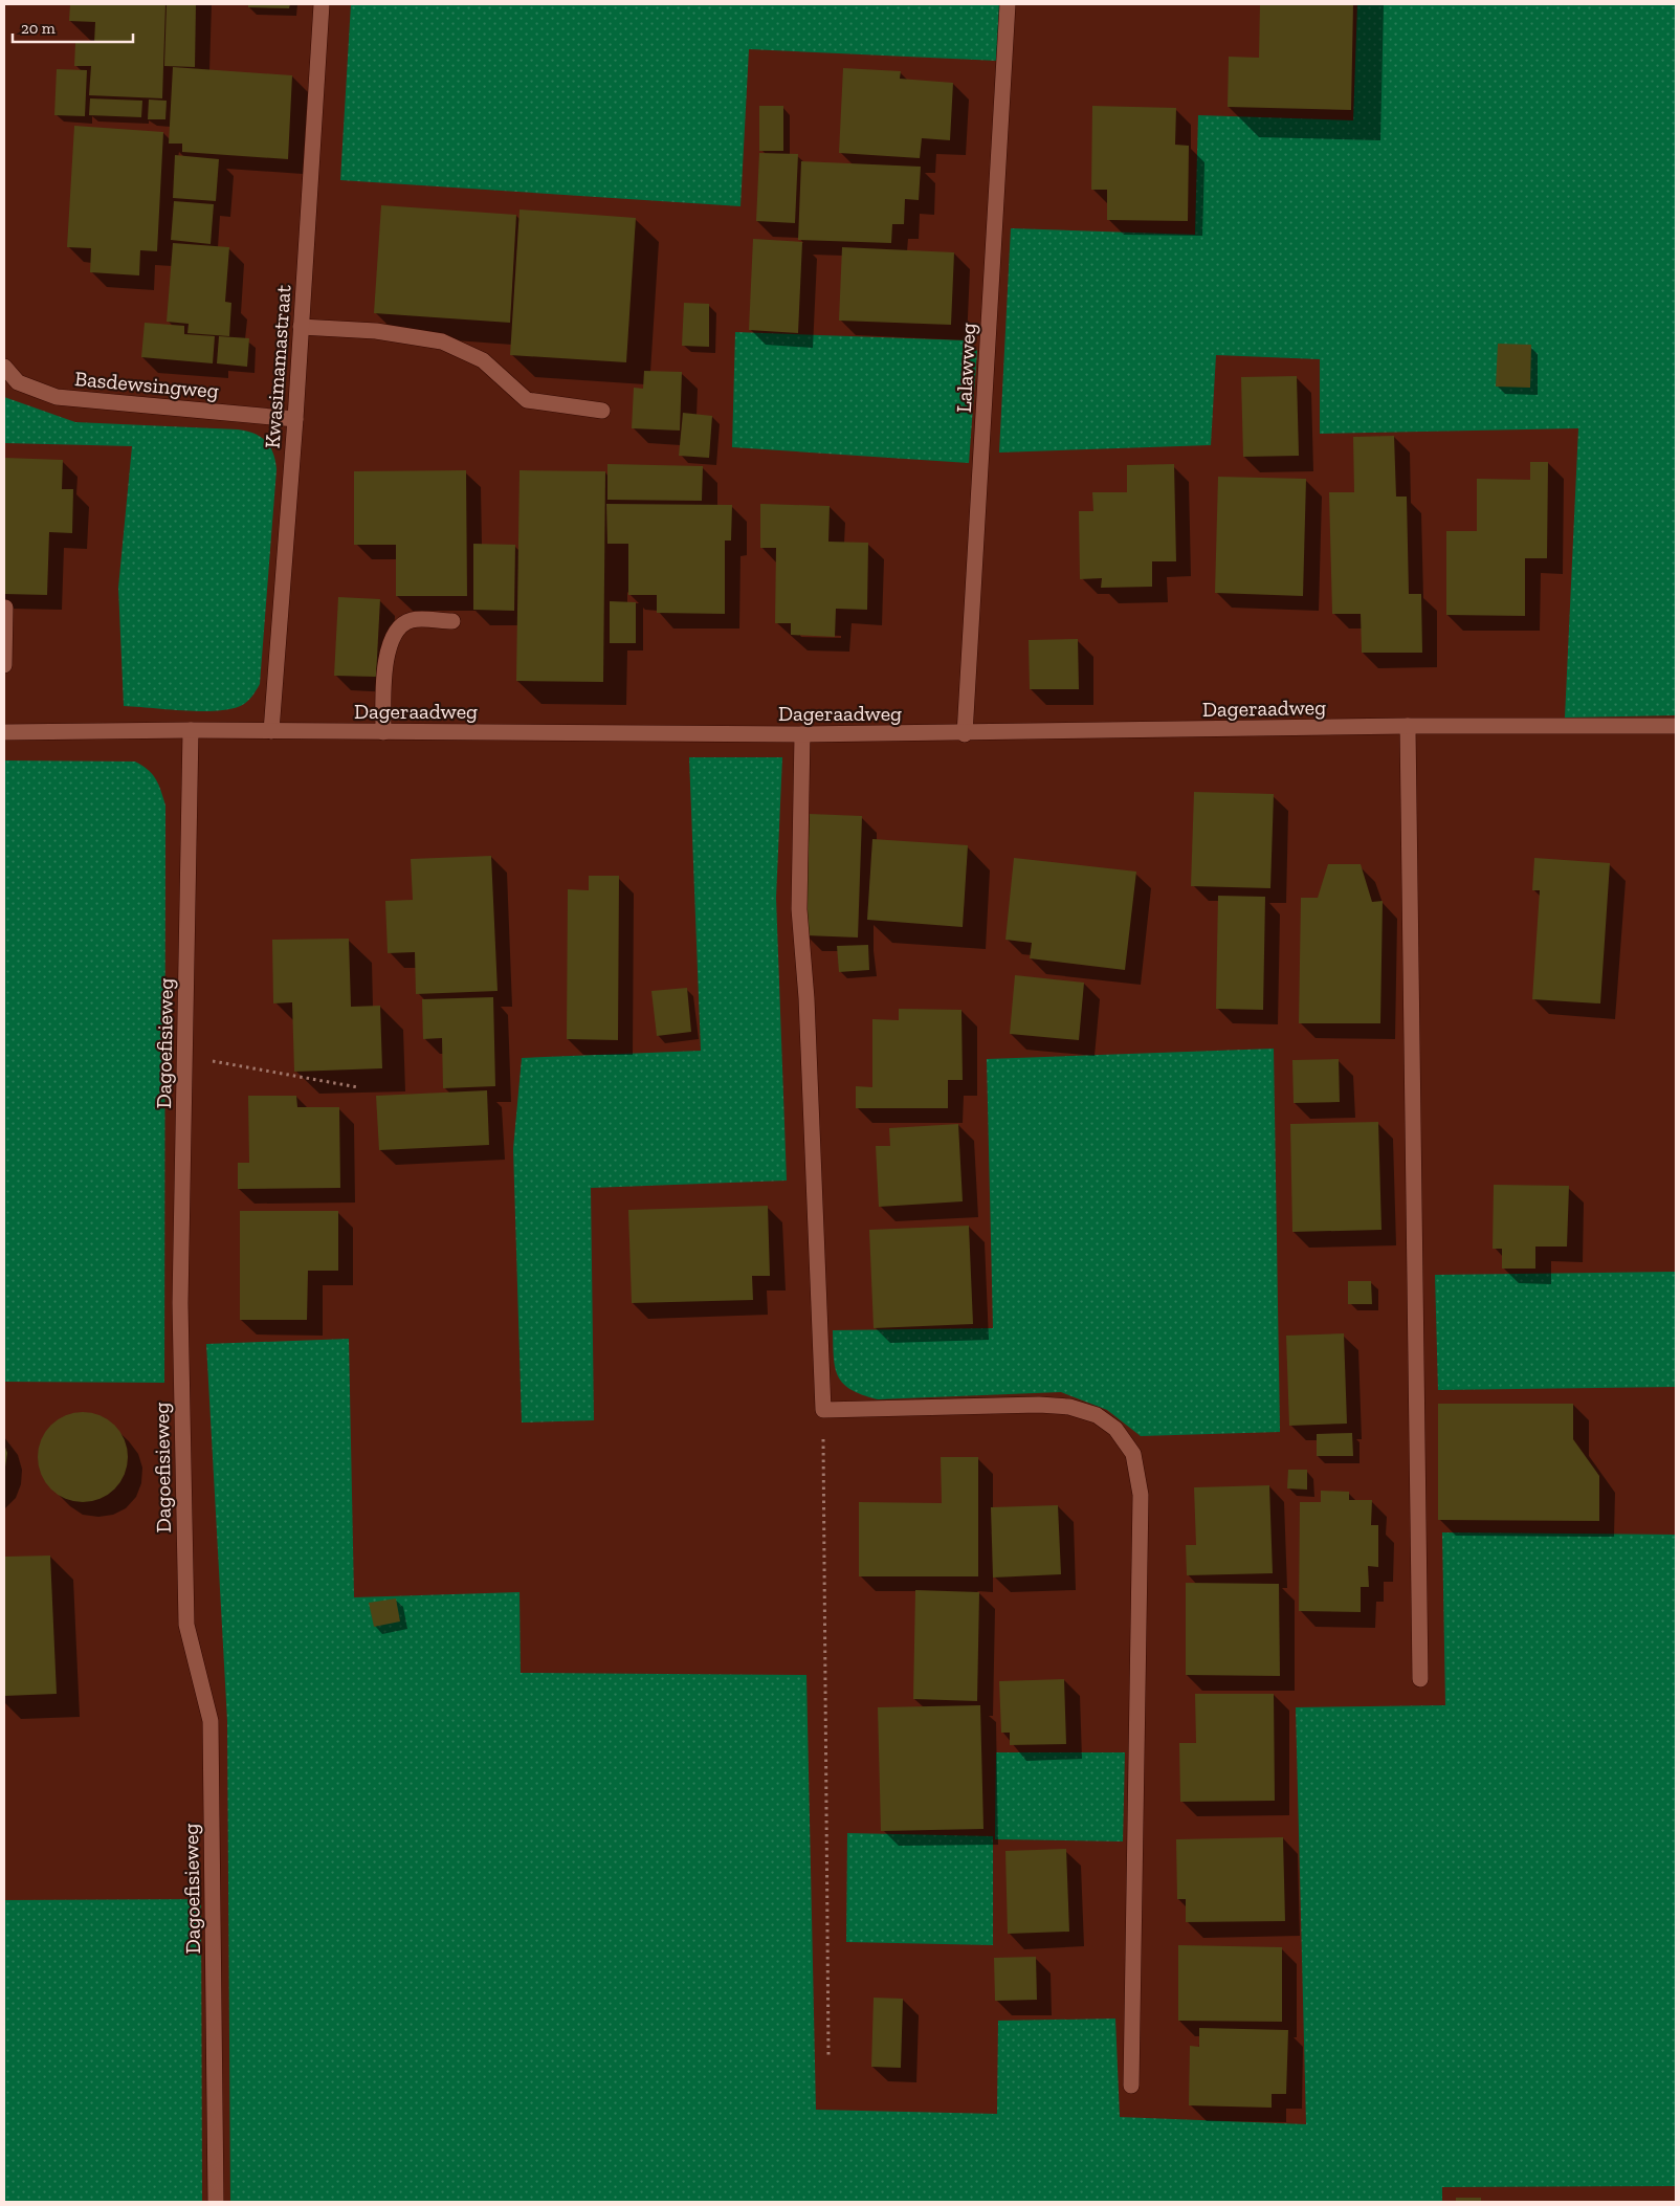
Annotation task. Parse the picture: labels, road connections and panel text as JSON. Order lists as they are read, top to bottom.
{
  "streets": {
    "street": [
      "Kwasimamastraat",
      "Lalawweg",
      "Basdewsingweg",
      "Dageraadweg",
      "Dagoefisieweg"
    ]
  },
  "crossings": [
    ["Kwasimamastraat", "Basdewsingweg"],
    ["Kwasimamastraat", "Dageraadweg"],
    ["Lalawweg", "Dageraadweg"],
    ["Dageraadweg", "Dagoefisieweg"]
  ],
  "scale_bar": "20 m"
}
